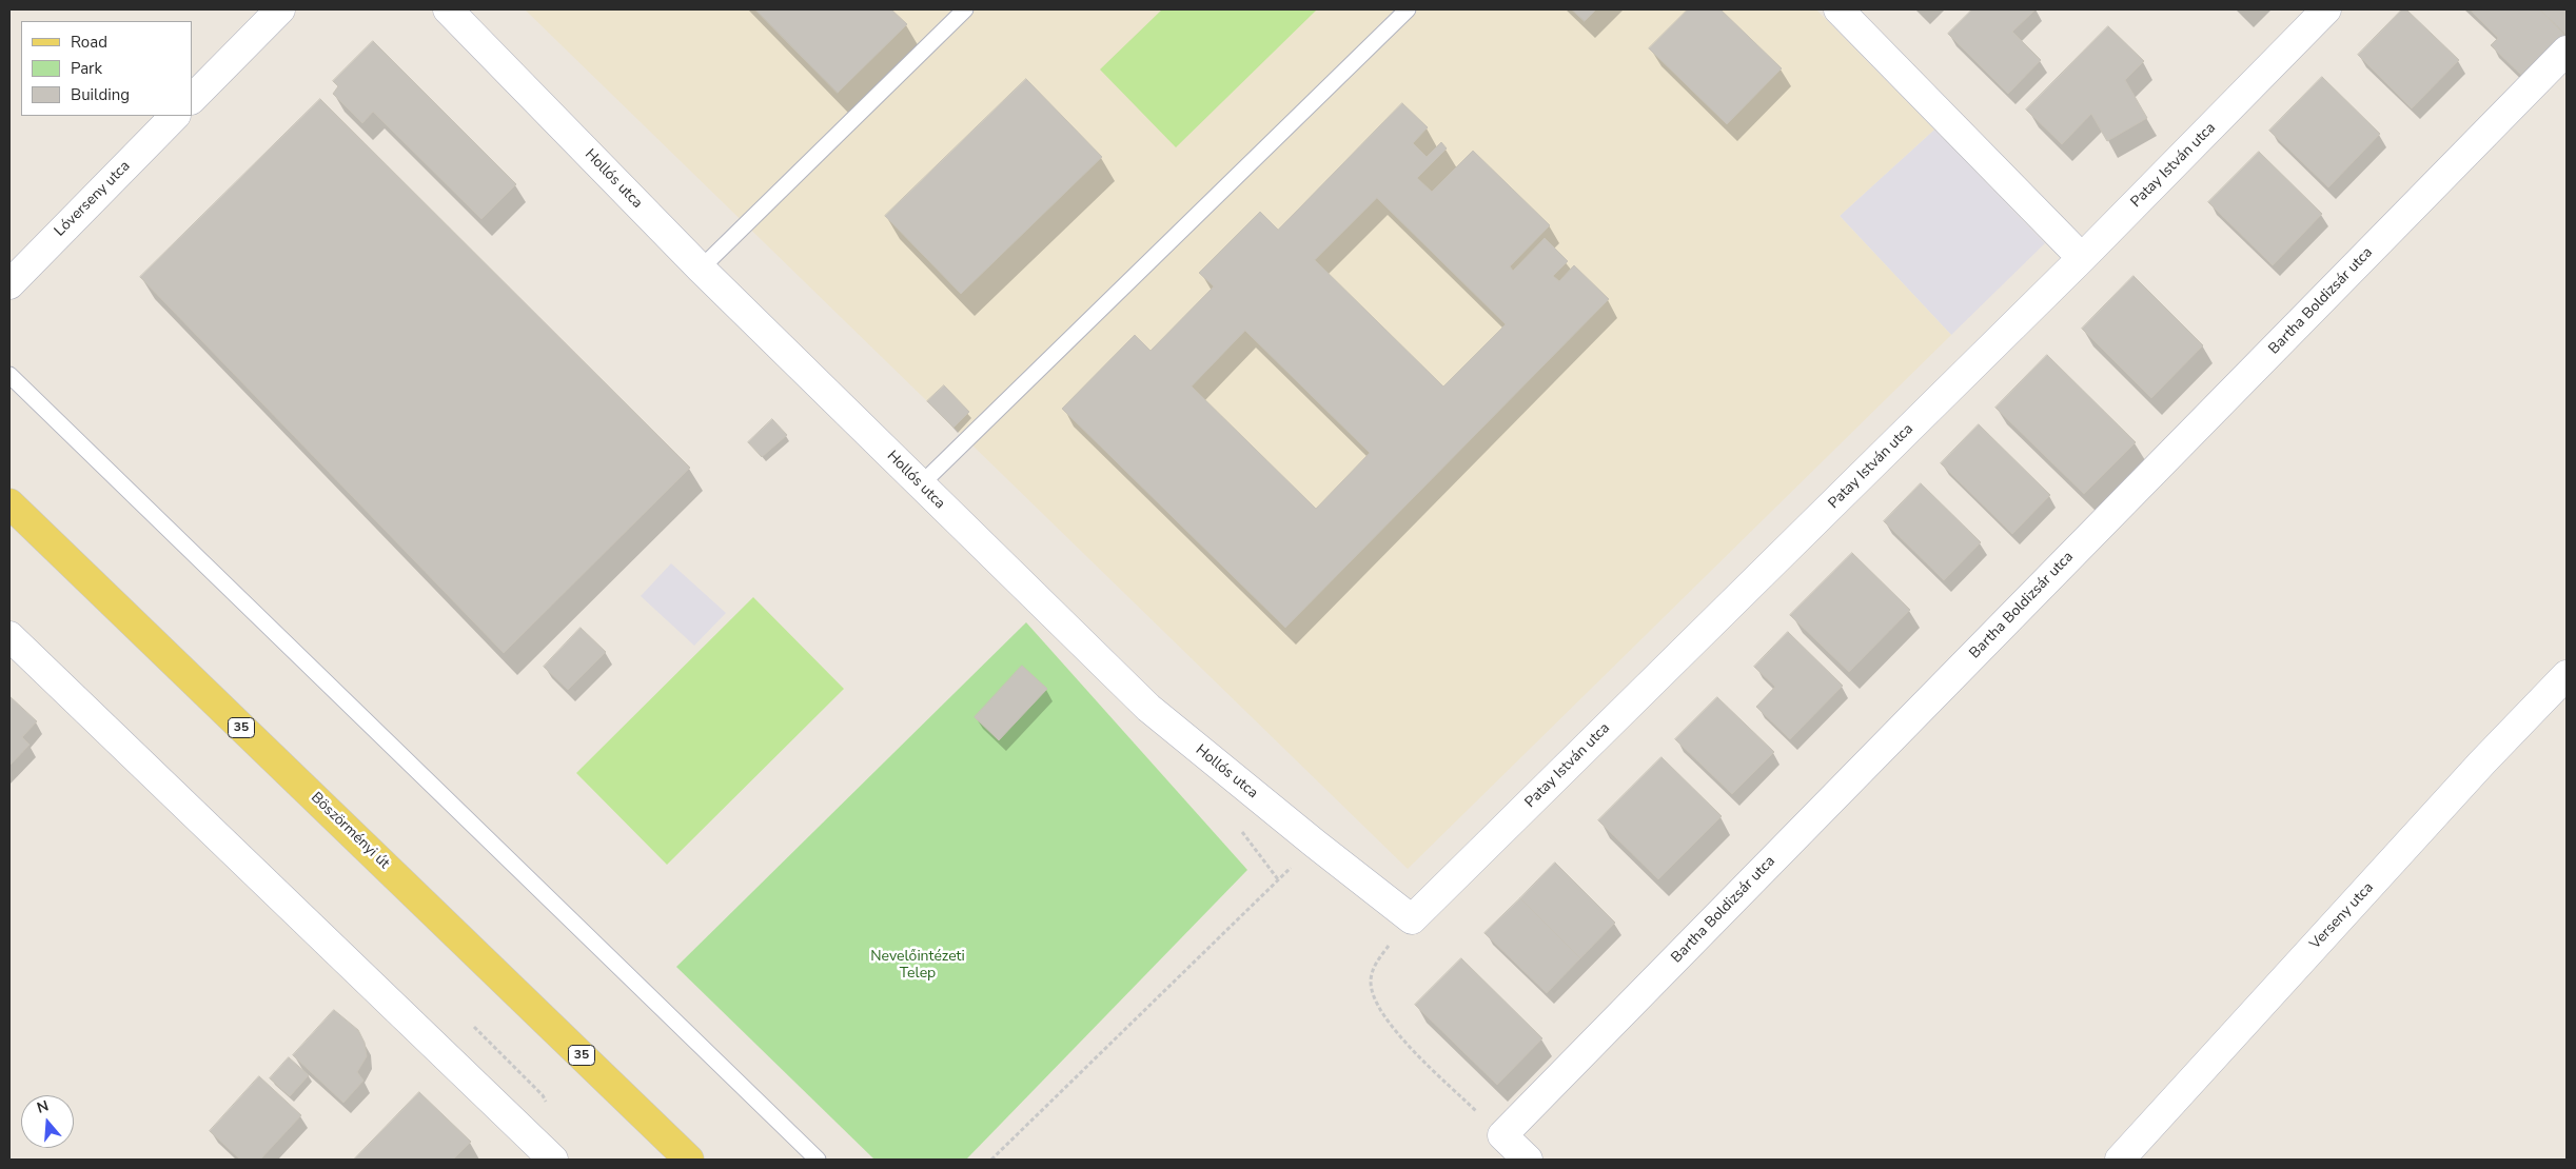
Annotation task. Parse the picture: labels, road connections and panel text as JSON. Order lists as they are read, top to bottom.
{
  "streets": {
    "main road": ["35", "Böszörményi út"],
    "street": [
      "Patay István utca",
      "Hollós utca",
      "Lóverseny utca",
      "Bartha Boldizsár utca",
      "Verseny utca"
    ]
  },
  "crossings": [
    ["Patay István utca", "Hollós utca"]
  ],
  "parks": ["Nevelőintézeti Telep"],
  "legend": ["Road", "Park", "Building"],
  "north": "top"
}
